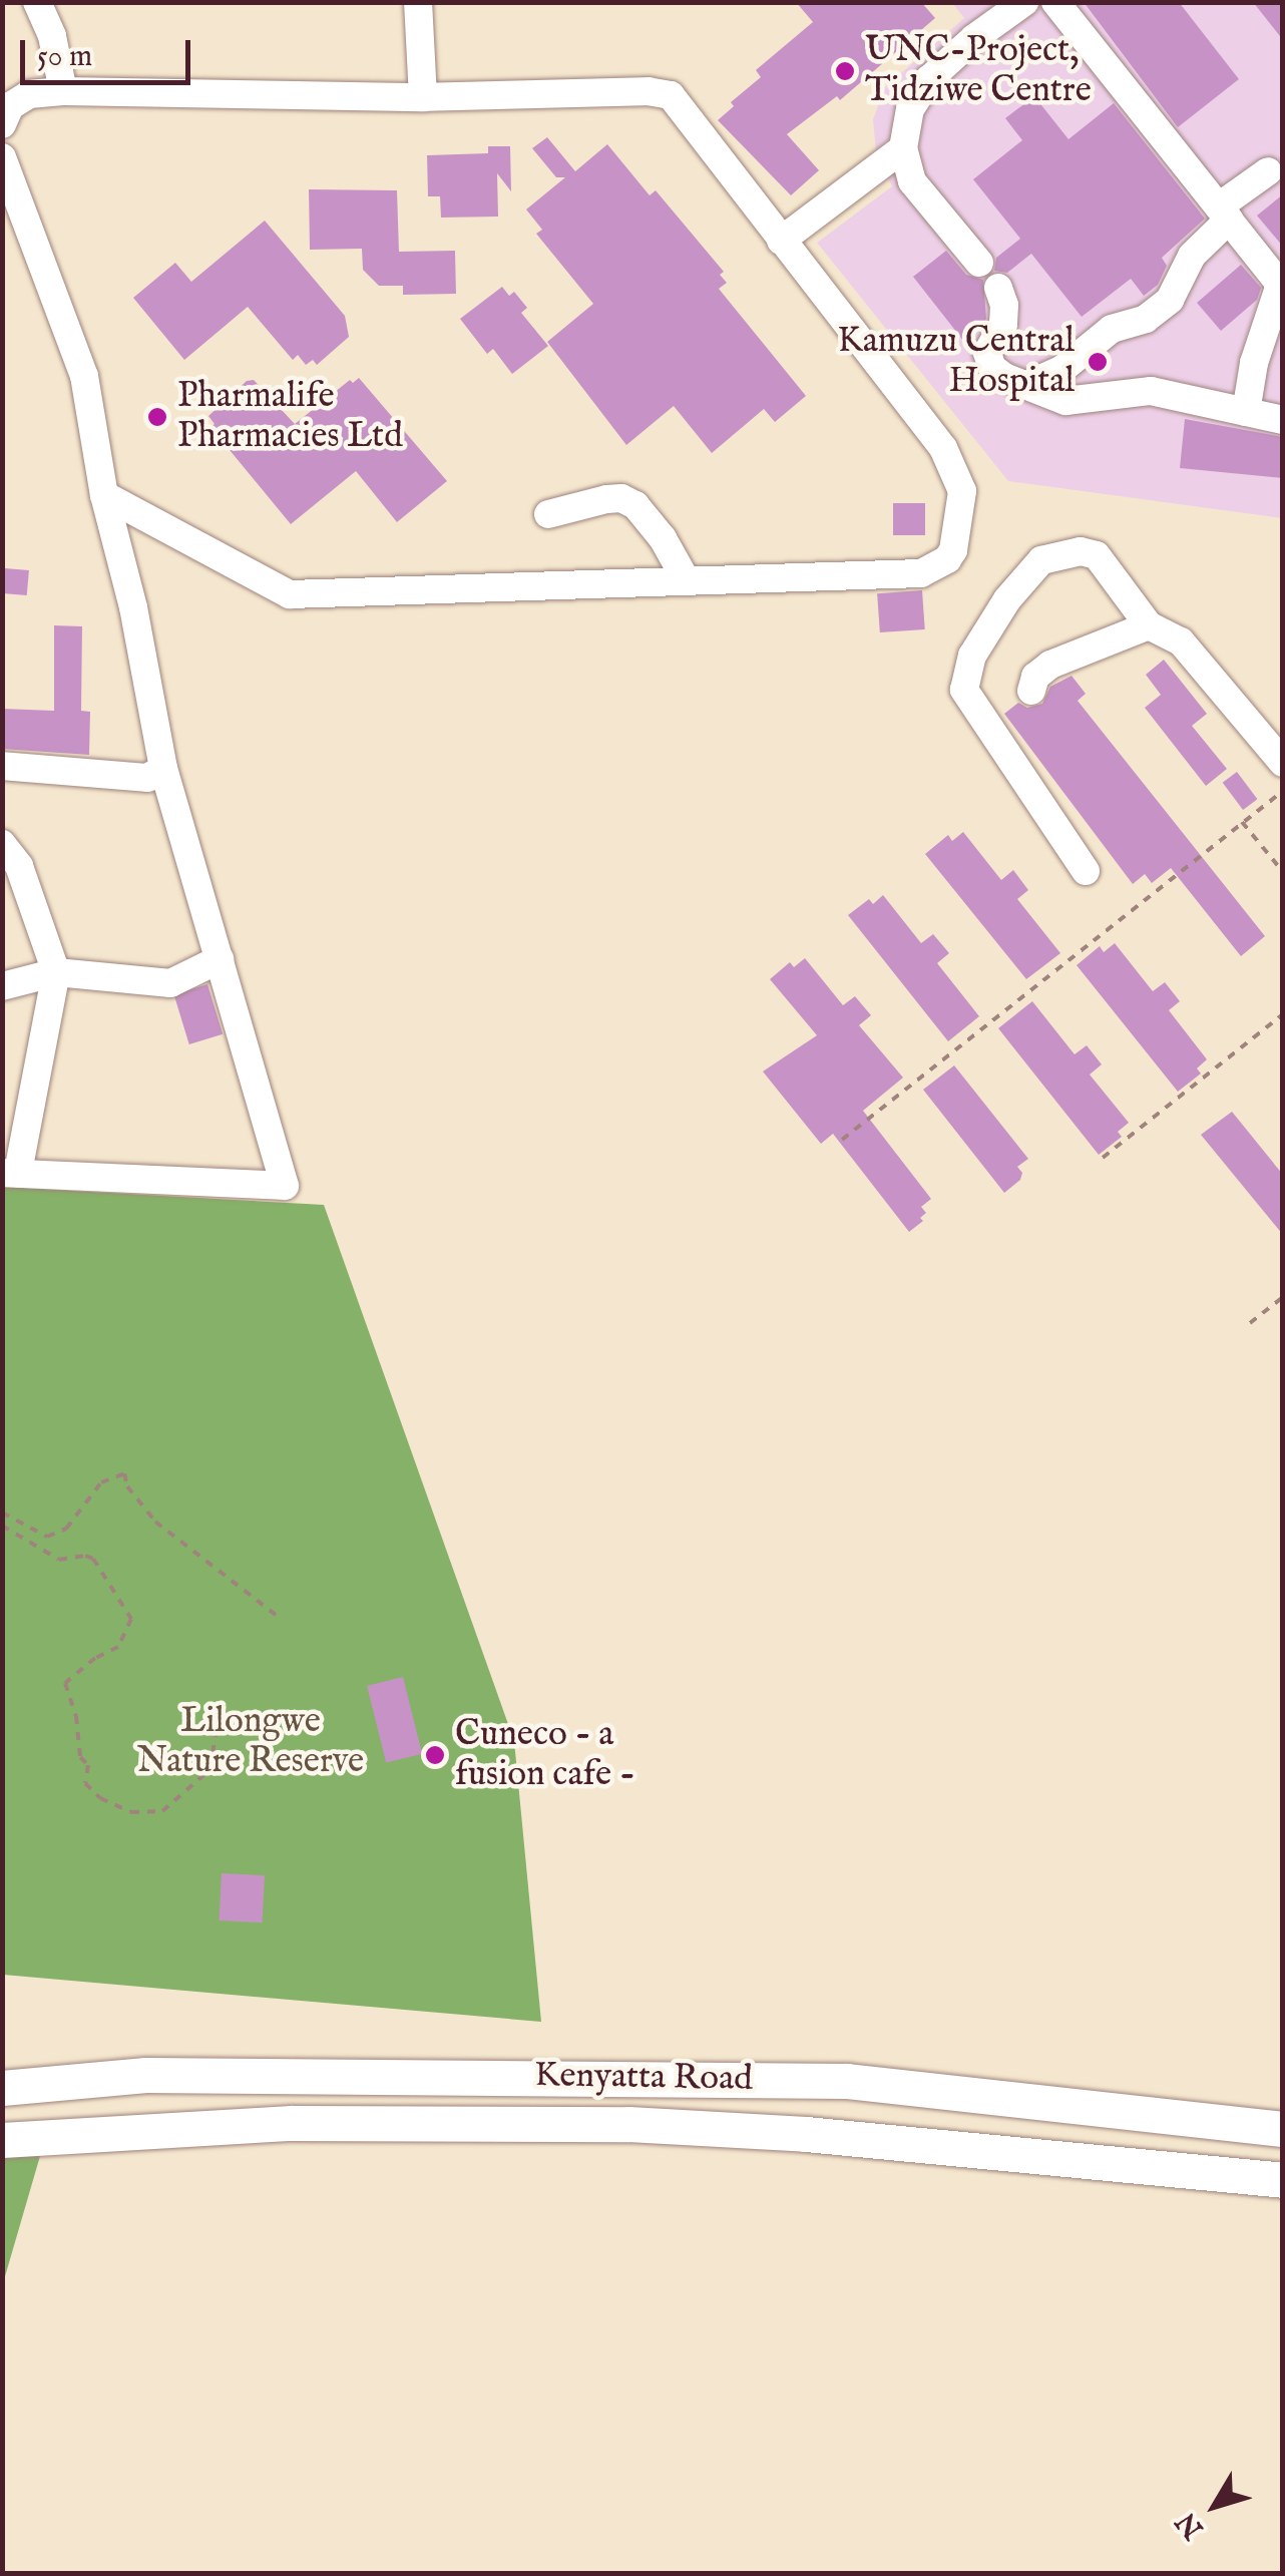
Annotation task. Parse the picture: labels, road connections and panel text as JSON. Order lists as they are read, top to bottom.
{
  "streets": {
    "main road": ["Kenyatta Road"]
  },
  "parks": ["Lilongwe Nature Reserve"],
  "places": [
    "UNC-Project, Tidziwe Centre",
    "Kamuzu Central Hospital",
    "Pharmalife Pharmacies Ltd",
    "Cuneco - a fusion cafe -"
  ],
  "scale_bar": "50 m",
  "north": "bottom left"
}
